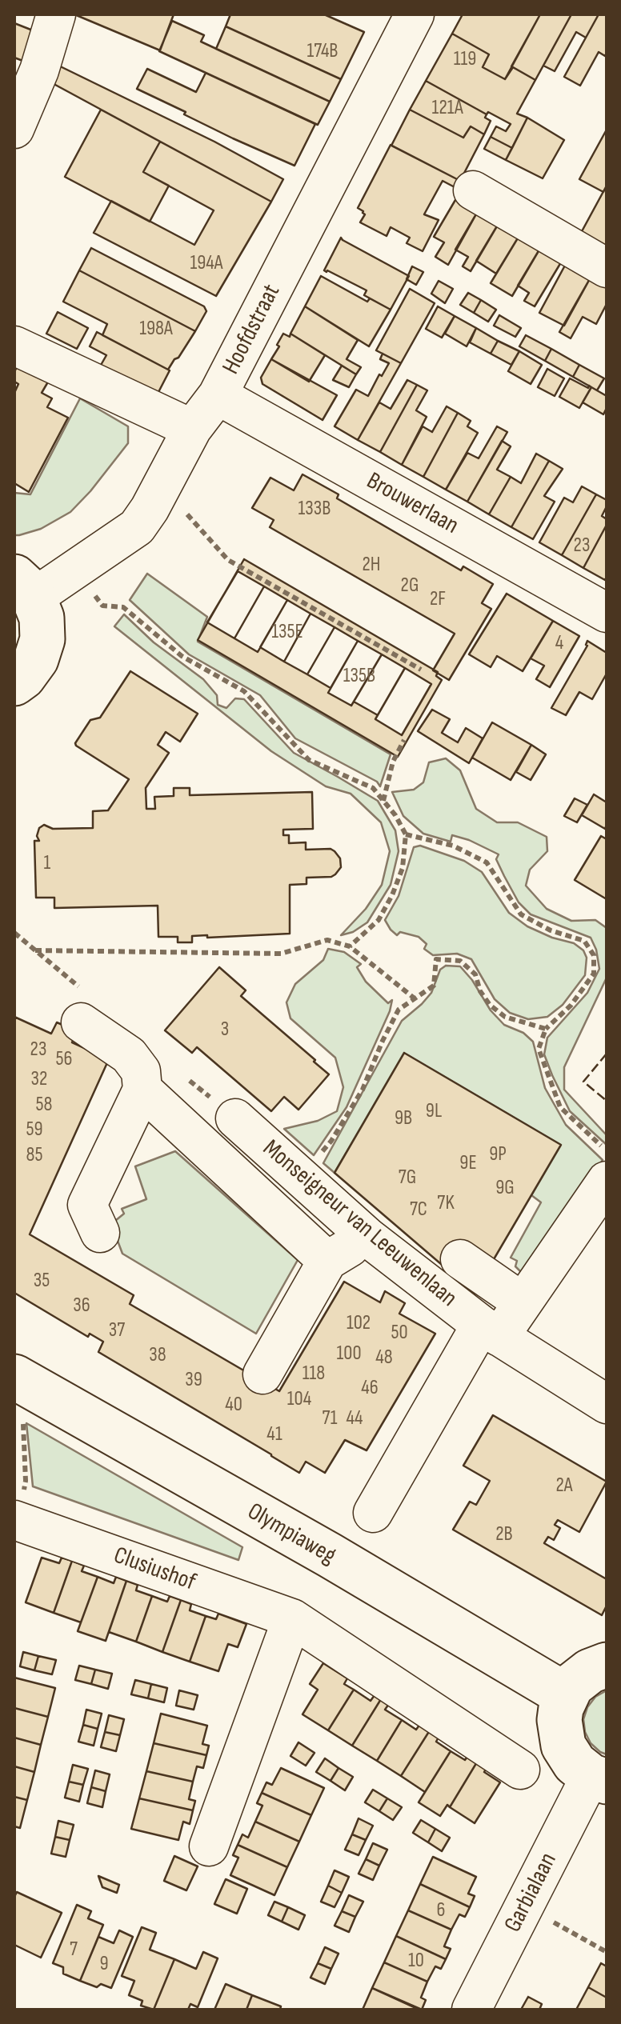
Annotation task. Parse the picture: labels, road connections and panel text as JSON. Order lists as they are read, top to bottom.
{
  "streets": {
    "main road": ["Olympiaweg"],
    "street": [
      "Hoofdstraat",
      "Brouwerlaan",
      "Monseigneur van Leeuwenlaan",
      "Clusiushof",
      "Garbialaan"
    ]
  },
  "crossings": [
    ["Hoofdstraat", "Brouwerlaan"]
  ],
  "house_numbers": [
    "174B",
    "119",
    "121A",
    "194A",
    "198A",
    "133B",
    "23",
    "2H",
    "2G",
    "2F",
    "135E",
    "4",
    "135B",
    "1",
    "3",
    "23",
    "56",
    "32",
    "58",
    "9L",
    "9B",
    "59",
    "9P",
    "85",
    "9E",
    "7G",
    "9G",
    "7K",
    "7C",
    "35",
    "36",
    "102",
    "37",
    "50",
    "100",
    "38",
    "48",
    "118",
    "39",
    "46",
    "104",
    "40",
    "71",
    "44",
    "41",
    "2A",
    "2B",
    "6",
    "7",
    "10",
    "9"
  ]
}
